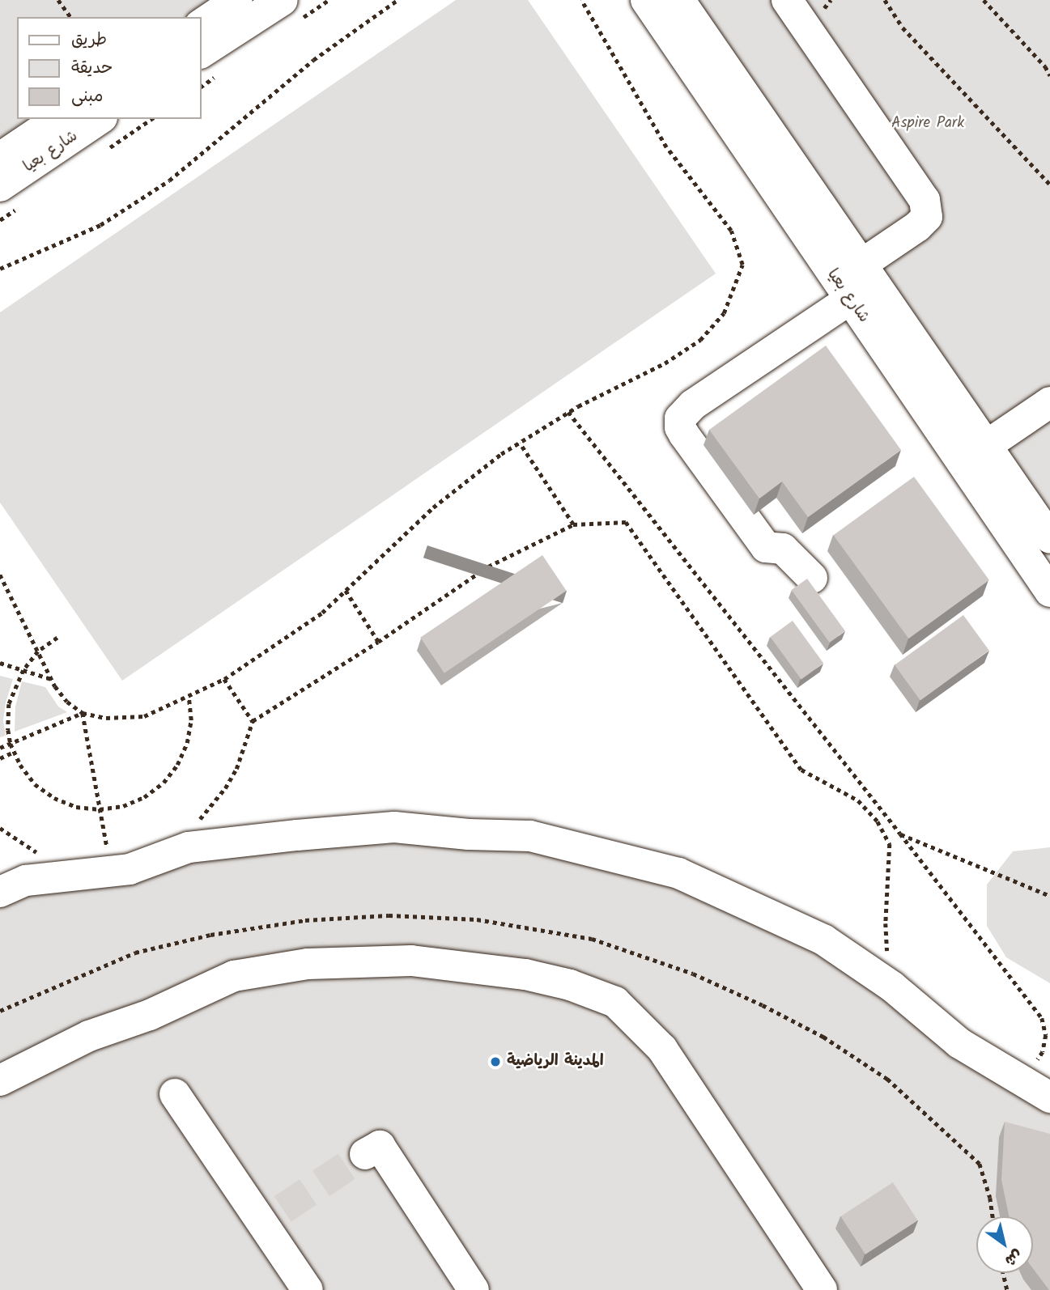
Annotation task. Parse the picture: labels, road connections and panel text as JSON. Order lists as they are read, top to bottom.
{
  "streets": {
    "street": ["شارع بعيا"]
  },
  "parks": ["Aspire Park"],
  "places": ["المدينة الرياضية"],
  "legend": ["طريق", "حديقة", "مبنى"],
  "north": "bottom right"
}
